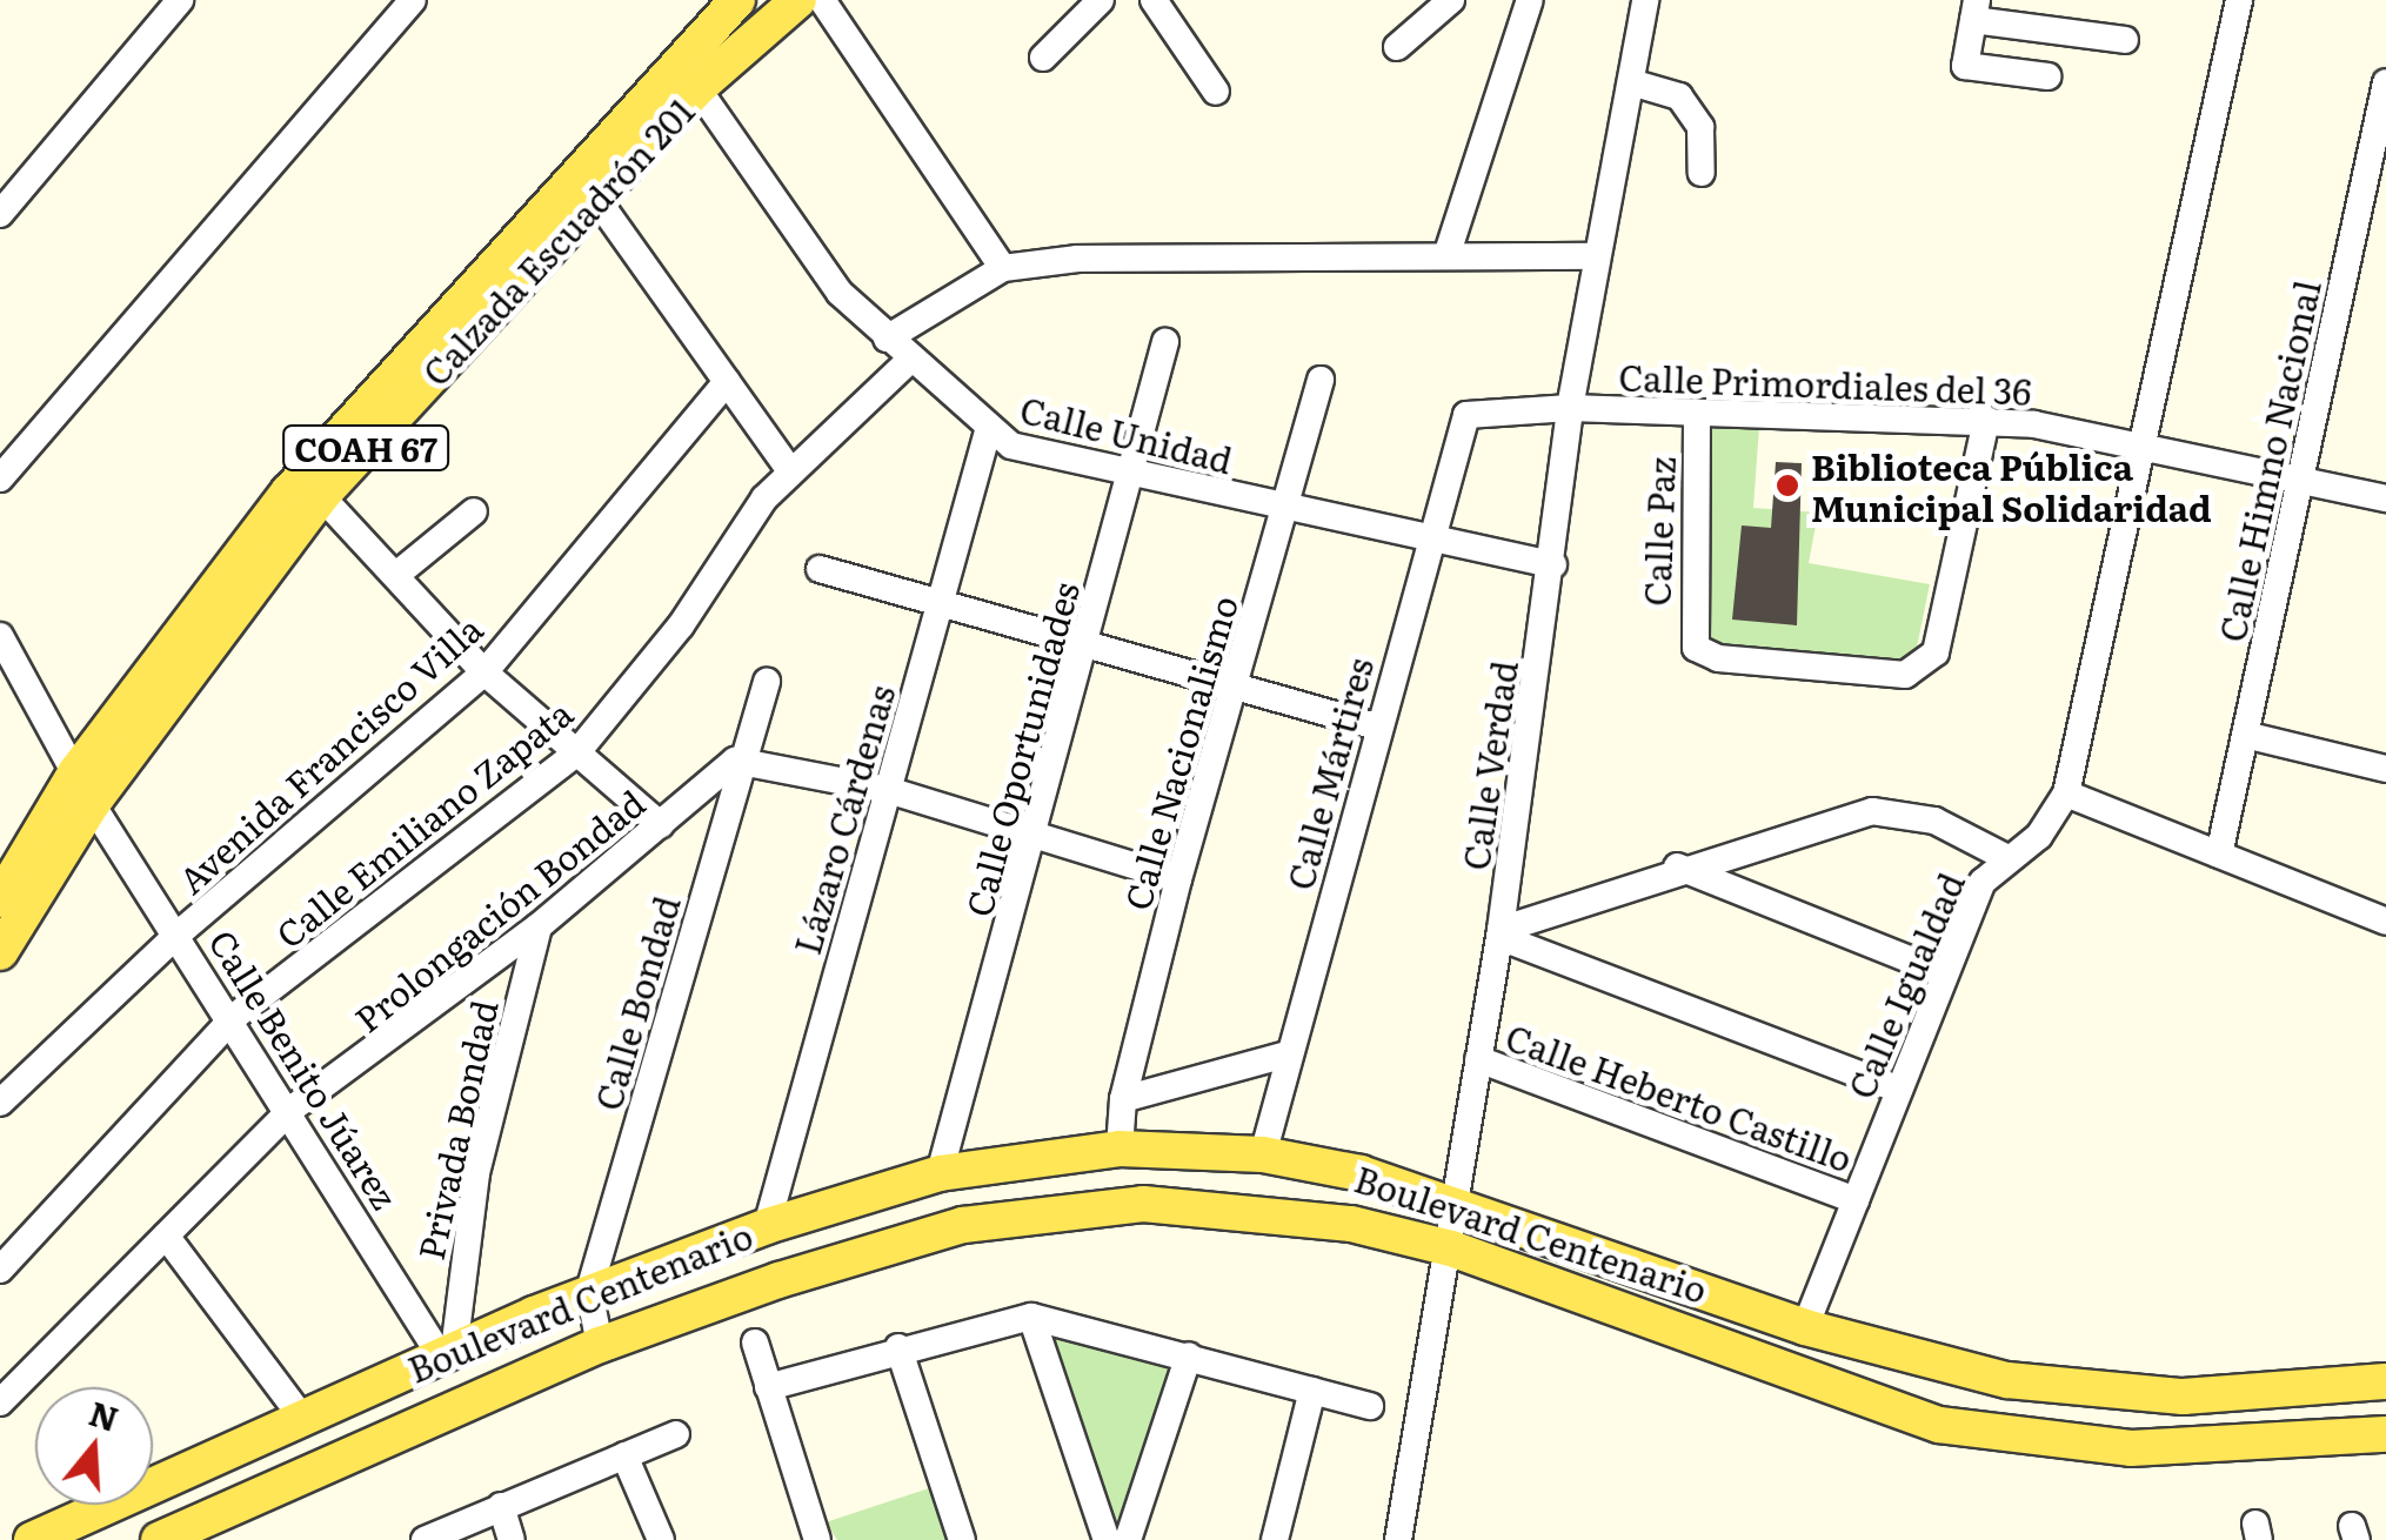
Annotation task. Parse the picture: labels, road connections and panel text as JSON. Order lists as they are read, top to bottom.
{
  "streets": {
    "main road": ["Calzada Escuadrón 201", "COAH 67", "Boulevard Centenario"],
    "street": [
      "Calle Primordiales del 36",
      "Calle Unidad",
      "Calle Himno Nacional",
      "Calle Paz",
      "Calle Oportunidades",
      "Calle Nacionalismo",
      "Avenida Francisco Villa",
      "Calle Verdad",
      "Calle Mártires",
      "Lázaro Cárdenas",
      "Calle Emiliano Zapata",
      "Prolongación Bondad",
      "Calle Igualdad",
      "Calle Bondad",
      "Calle Benito Júarez",
      "Calle Heberto Castillo",
      "Privada Bondad"
    ]
  },
  "crossings": [
    ["Calzada Escuadrón 201", "Calle Unidad"],
    ["Calzada Escuadrón 201", "Calle Benito Júarez"],
    ["Calle Primordiales del 36", "Calle Himno Nacional"],
    ["Calle Primordiales del 36", "Calle Paz"],
    ["Calle Primordiales del 36", "Calle Verdad"],
    ["Calle Primordiales del 36", "Calle Mártires"],
    ["Calle Primordiales del 36", "Calle Igualdad"],
    ["Calle Unidad", "Calle Oportunidades"],
    ["Calle Unidad", "Calle Nacionalismo"],
    ["Calle Unidad", "Calle Verdad"],
    ["Calle Unidad", "Calle Mártires"],
    ["Calle Unidad", "Lázaro Cárdenas"],
    ["Calle Unidad", "Calle Emiliano Zapata"],
    ["Calle Oportunidades", "Boulevard Centenario"],
    ["Calle Nacionalismo", "Boulevard Centenario"],
    ["Avenida Francisco Villa", "Calle Benito Júarez"],
    ["Calle Verdad", "Calle Heberto Castillo"],
    ["Calle Verdad", "Boulevard Centenario"],
    ["Calle Mártires", "Boulevard Centenario"],
    ["Lázaro Cárdenas", "Boulevard Centenario"],
    ["Calle Emiliano Zapata", "Calle Benito Júarez"],
    ["Prolongación Bondad", "Calle Bondad"],
    ["Prolongación Bondad", "Calle Benito Júarez"],
    ["Prolongación Bondad", "Privada Bondad"],
    ["Calle Igualdad", "Calle Heberto Castillo"],
    ["Calle Igualdad", "Boulevard Centenario"],
    ["Calle Bondad", "Boulevard Centenario"],
    ["Calle Benito Júarez", "Privada Bondad"],
    ["Calle Benito Júarez", "Boulevard Centenario"],
    ["Privada Bondad", "Boulevard Centenario"]
  ],
  "places": ["Biblioteca Pública Municipal Solidaridad"],
  "north": "top"
}
